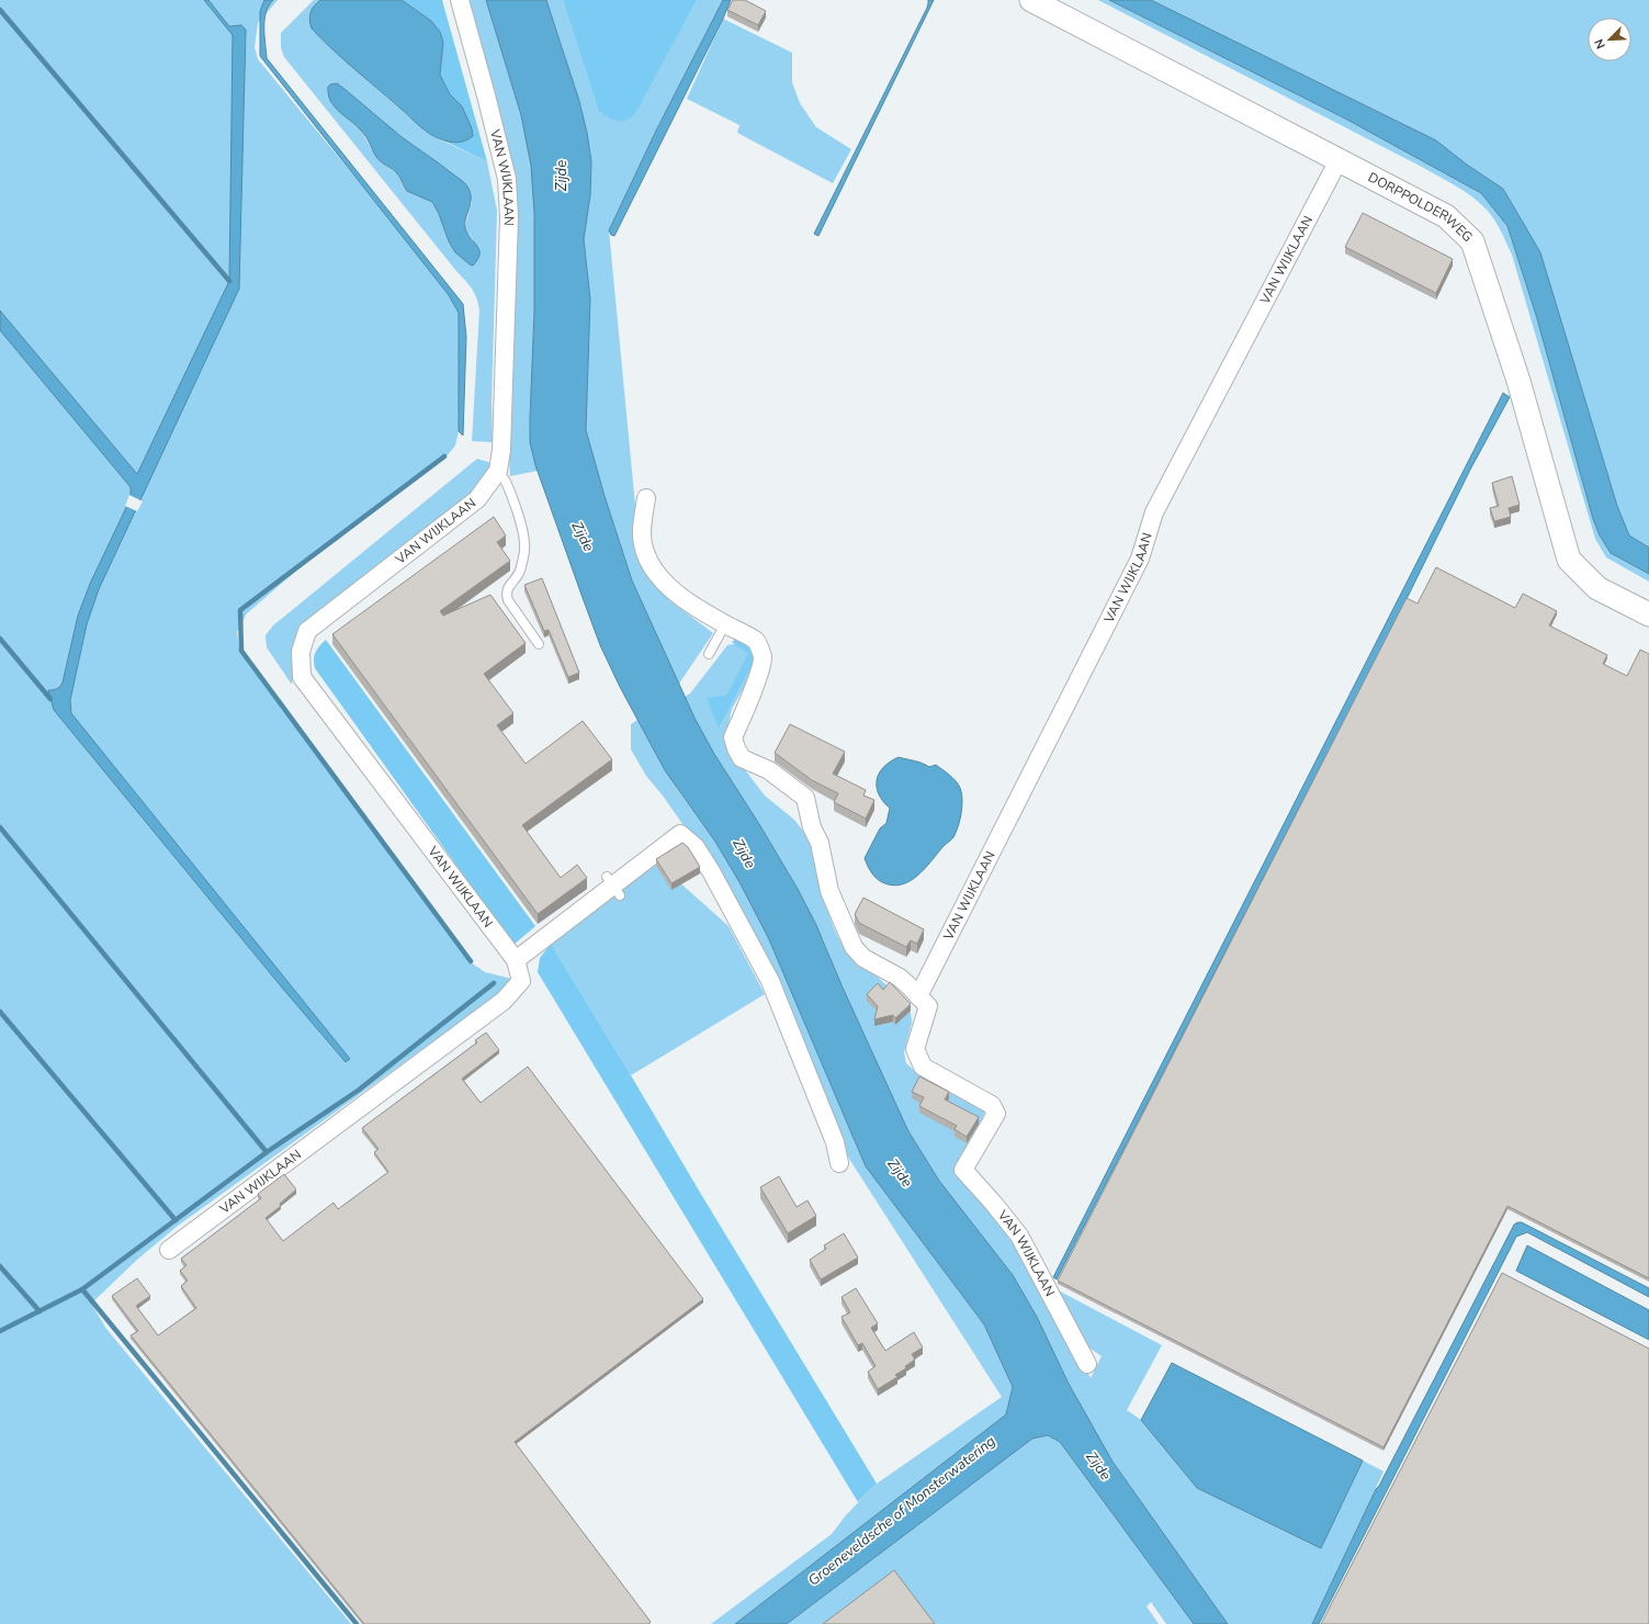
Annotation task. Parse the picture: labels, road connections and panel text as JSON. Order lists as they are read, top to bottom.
{
  "streets": {
    "street": ["VAN WIJKLAAN", "DORPPOLDERWEG"]
  },
  "crossings": [
    ["VAN WIJKLAAN", "DORPPOLDERWEG"]
  ],
  "water": ["Zijde", "Groeneveldsche of Monsterwatering"],
  "north": "bottom left"
}
